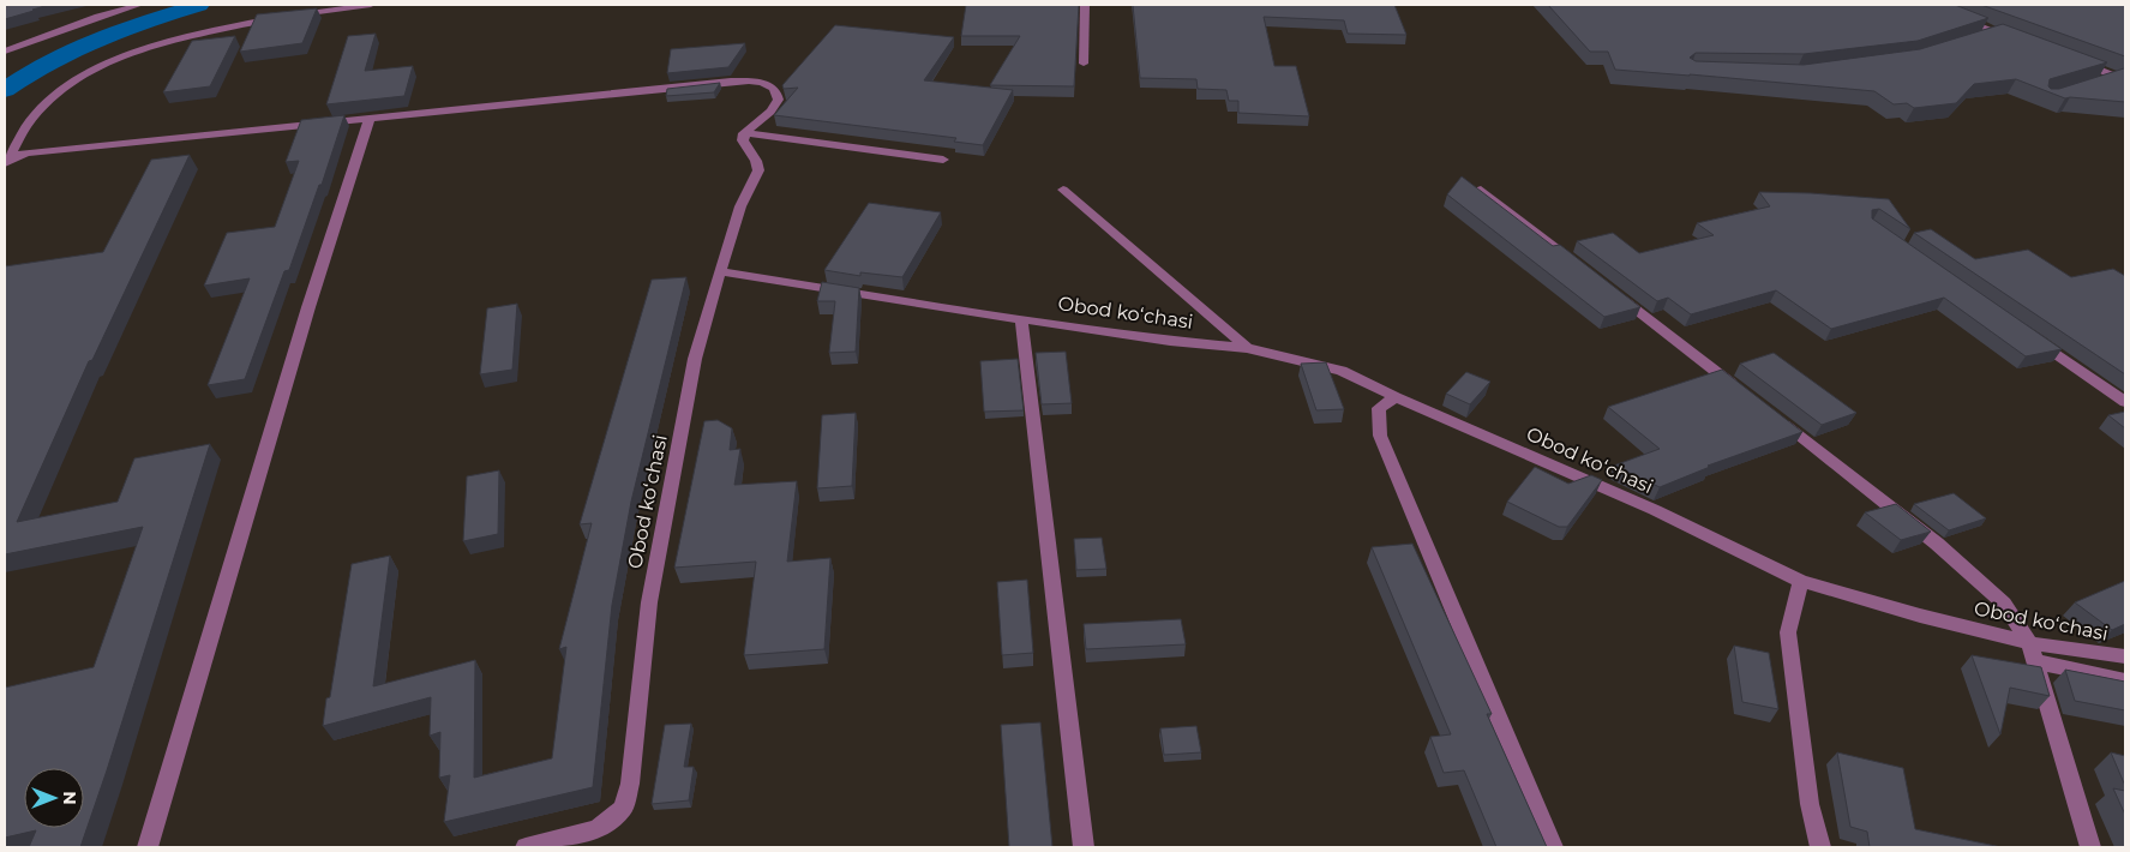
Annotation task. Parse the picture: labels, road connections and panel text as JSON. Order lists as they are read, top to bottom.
{
  "streets": {
    "street": ["Obod koʻchasi"]
  },
  "north": "right"
}
